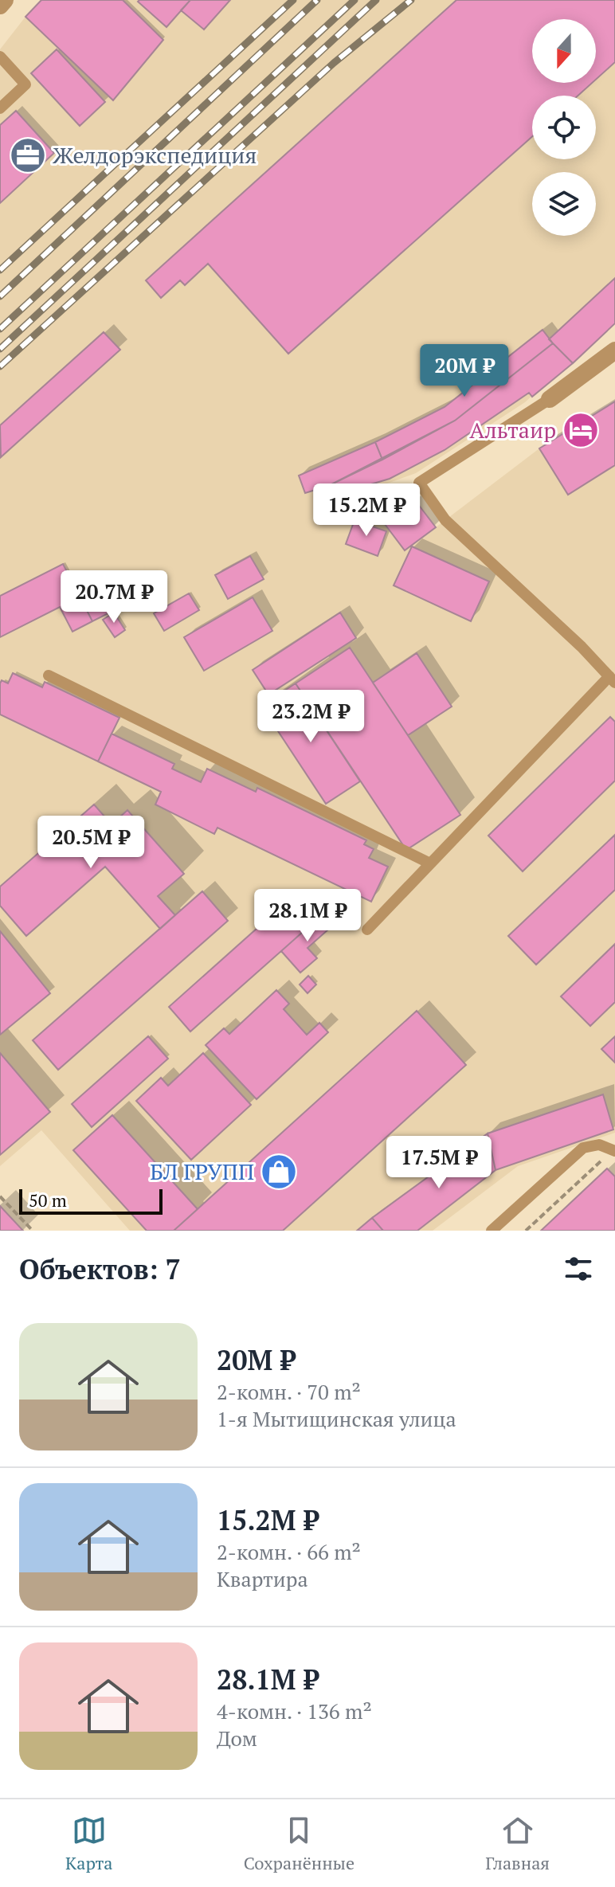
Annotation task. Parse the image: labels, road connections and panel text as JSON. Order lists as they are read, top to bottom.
{
  "places": {
    "office": ["Желдорэкспедиция"],
    "hotel": ["Альтаир"],
    "shop": ["БЛ ГРУПП"]
  },
  "scale_bar": "50 m",
  "north": "bottom",
  "page": {
    "price": [
      "20M ₽",
      "15.2M ₽",
      "20.7M ₽",
      "23.2M ₽",
      "20.5M ₽",
      "28.1M ₽",
      "17.5M ₽"
    ],
    "scale": "50 m",
    "heading": "Объектов: 7",
    "list": [
      {
        "name": "20M ₽",
        "note": "2-комн. · 70 m² · 1-я Мытищинская улица"
      },
      {
        "name": "15.2M ₽",
        "note": "2-комн. · 66 m² · Квартира"
      },
      {
        "name": "28.1M ₽",
        "note": "4-комн. · 136 m² · Дом"
      }
    ],
    "tabs": ["Карта", "Сохранённые", "Главная"]
  }
}
